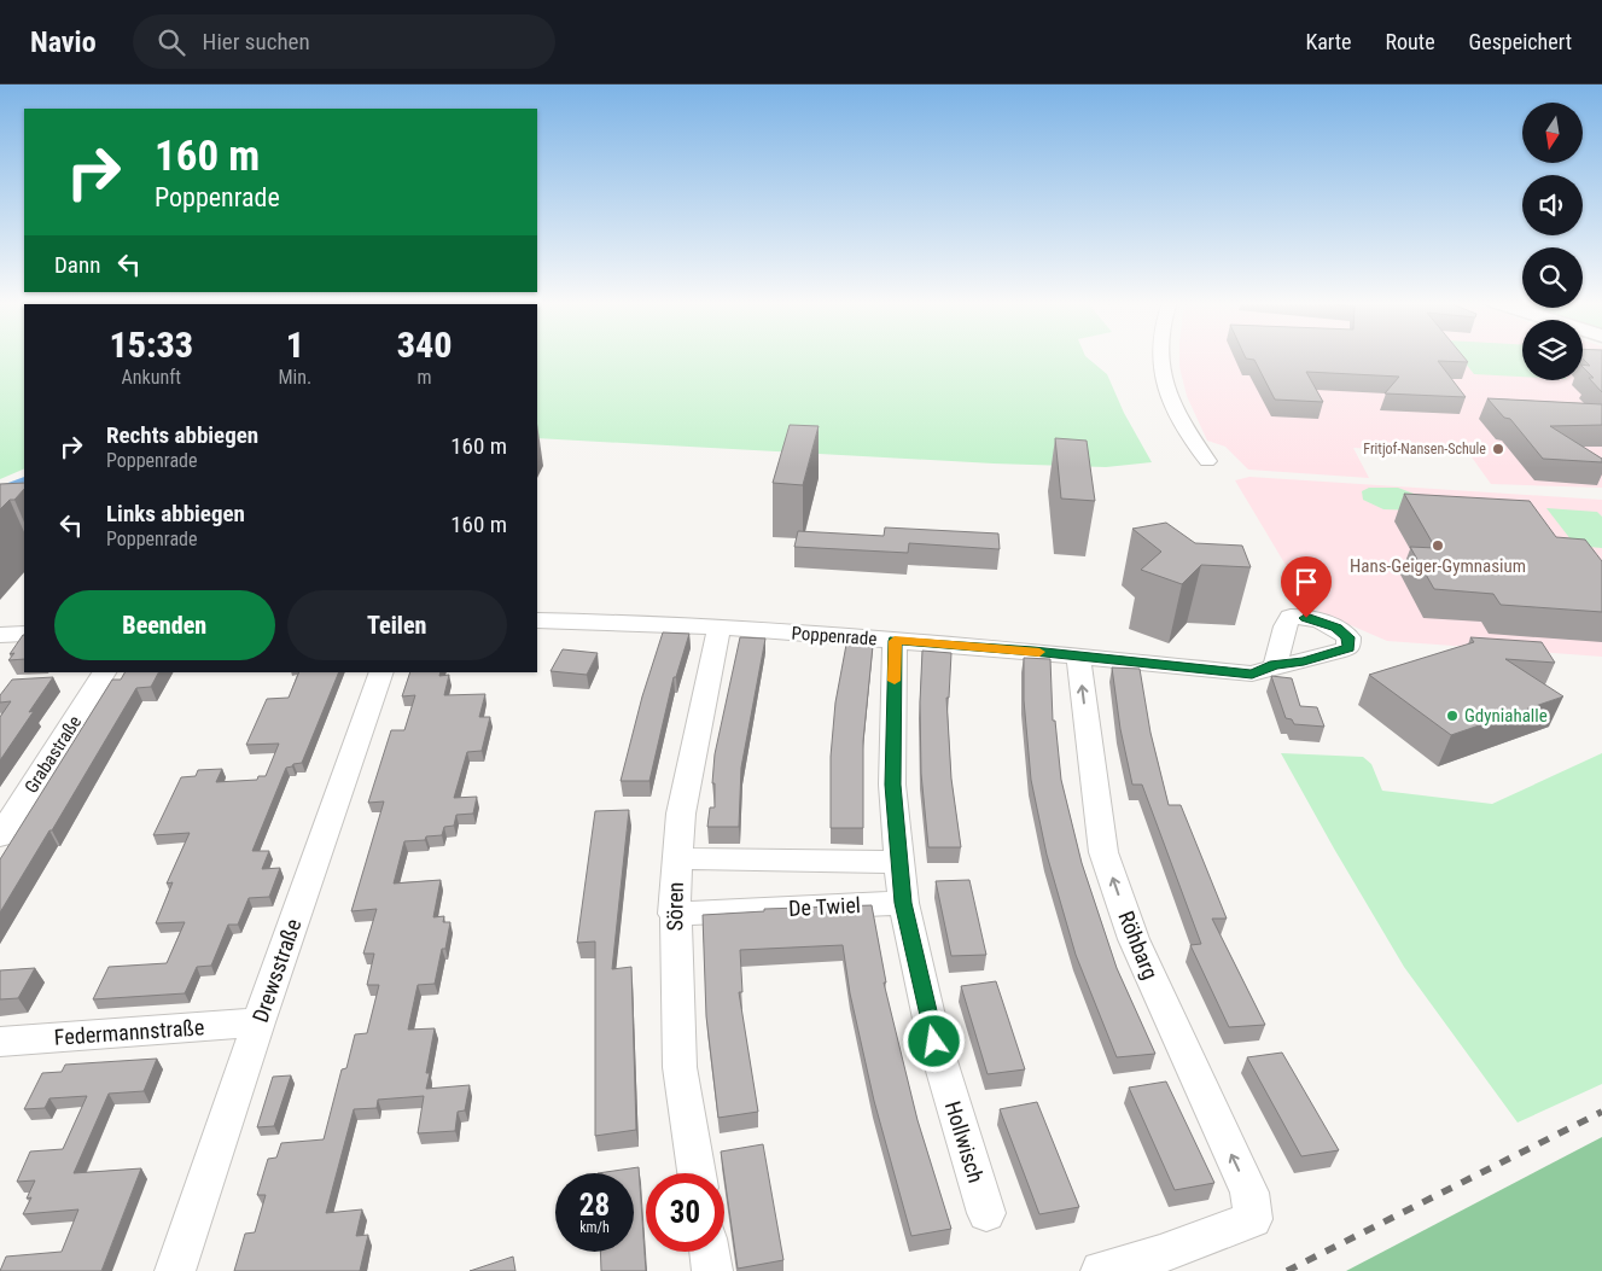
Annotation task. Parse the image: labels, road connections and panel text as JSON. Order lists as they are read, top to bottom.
{
  "streets": {
    "street": [
      "Poppenrade",
      "Grabastraße",
      "Sören",
      "De Twiel",
      "Röhbarg",
      "Drewsstraße",
      "Federmannstraße",
      "Hollwisch"
    ]
  },
  "crossings": [
    ["Poppenrade", "Sören"],
    ["Poppenrade", "Röhbarg"],
    ["Poppenrade", "Hollwisch"],
    ["Sören", "De Twiel"],
    ["De Twiel", "Hollwisch"],
    ["Drewsstraße", "Federmannstraße"]
  ],
  "one_way": ["Röhbarg"],
  "places": ["Fritjof-Nansen-Schule", "Hans-Geiger-Gymnasium", "Gdyniahalle"],
  "north": "bottom",
  "page": {
    "header": "Navio",
    "search": "Hier suchen",
    "nav": ["Karte", "Route", "Gespeichert"],
    "turn": ["160 m", "Poppenrade"],
    "then": "Dann",
    "eta": [
      "15:33",
      "Ankunft",
      "1",
      "Min.",
      "340",
      "m"
    ],
    "list": [
      {
        "name": "Rechts abbiegen",
        "note": "Poppenrade",
        "value": "160 m"
      },
      {
        "name": "Links abbiegen",
        "note": "Poppenrade",
        "value": "160 m"
      }
    ],
    "buttons": ["Beenden", "Teilen"],
    "speed": "28 km/h",
    "limit": "30"
  }
}
